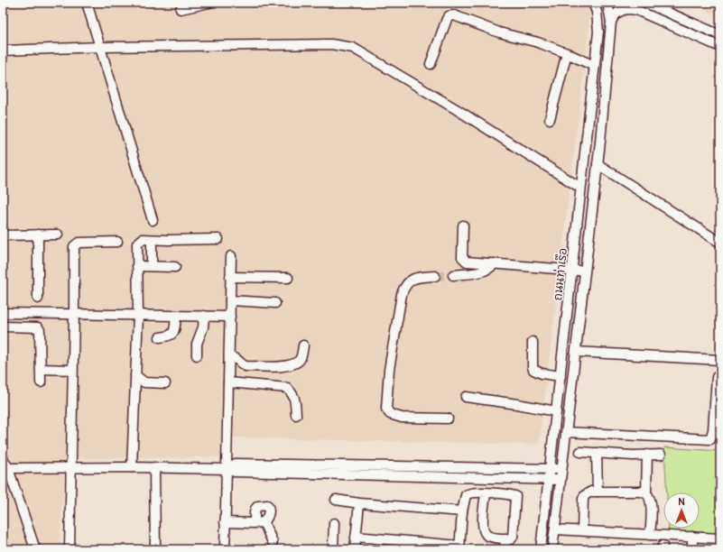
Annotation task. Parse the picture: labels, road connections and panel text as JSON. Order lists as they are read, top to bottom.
{
  "streets": {
    "street": ["ถนนท่าเรือ"]
  },
  "north": "top"
}
